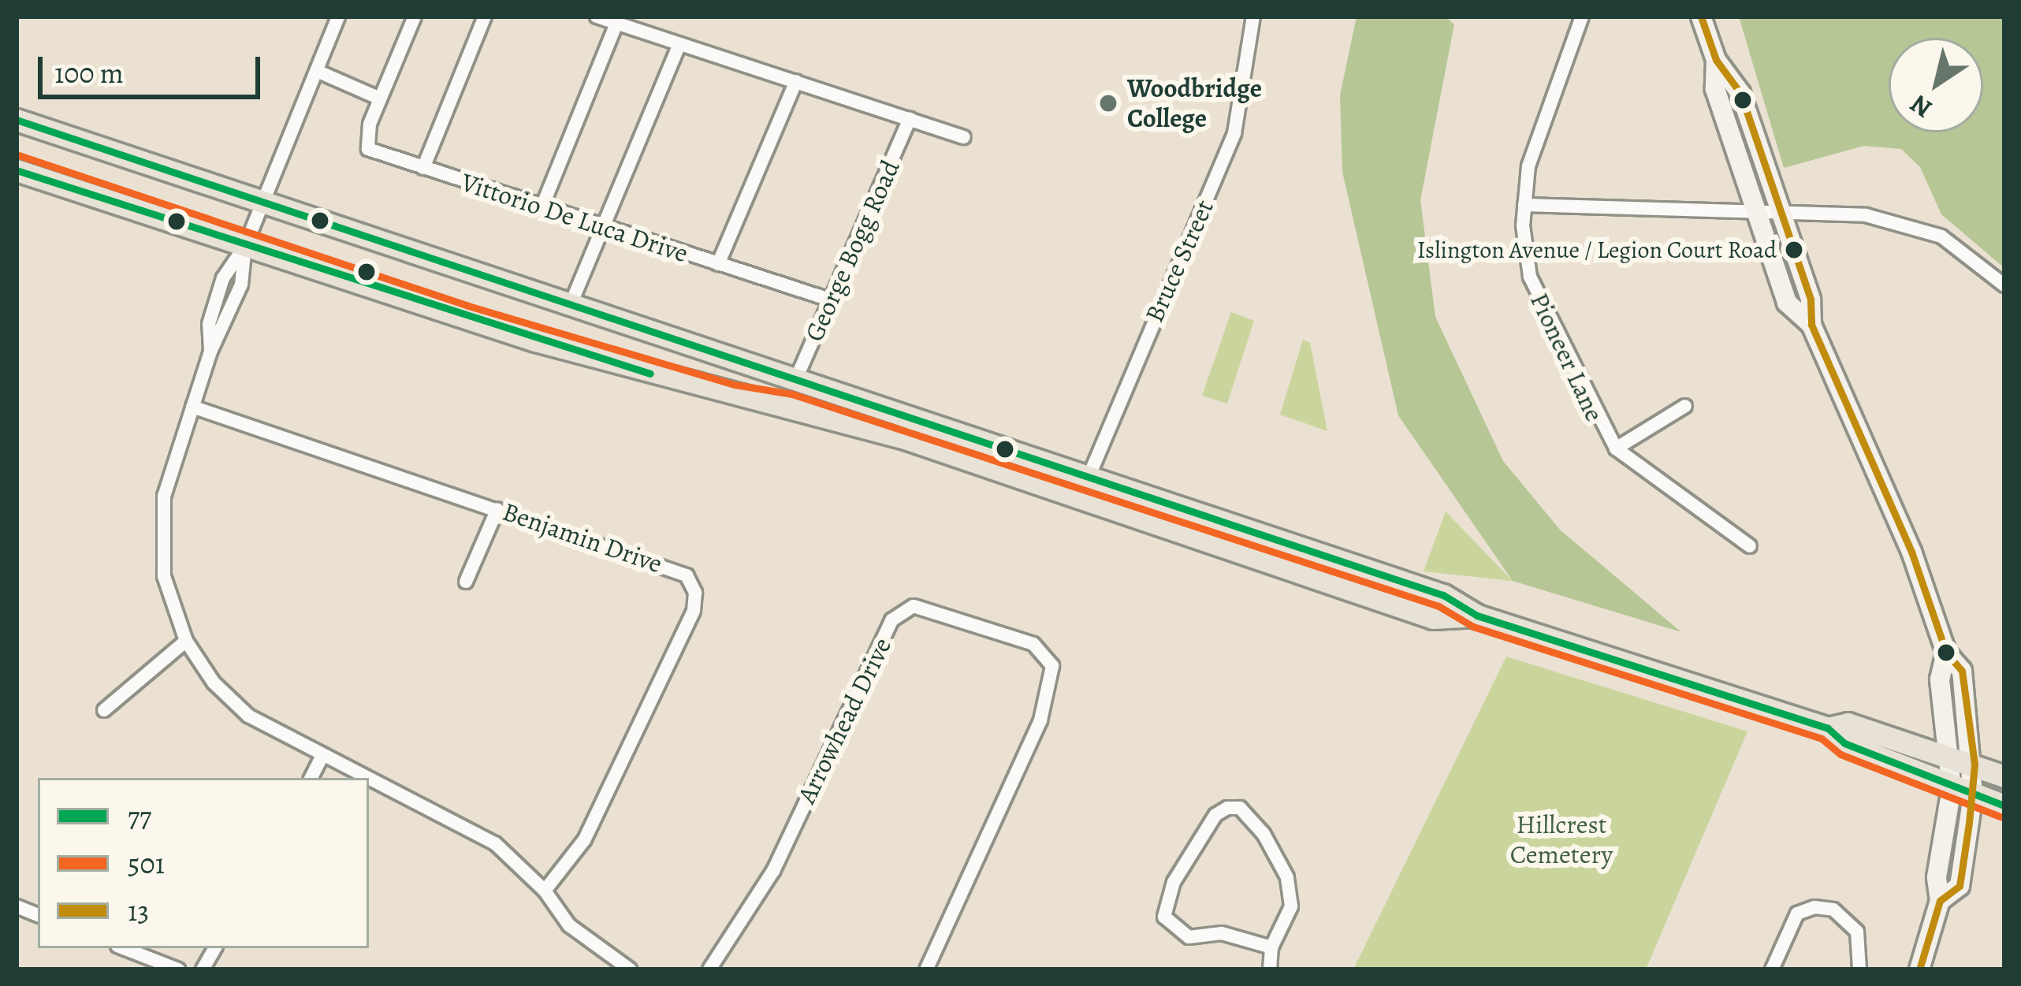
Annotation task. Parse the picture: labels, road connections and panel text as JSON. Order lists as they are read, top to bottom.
{
  "streets": {
    "street": [
      "Vittorio De Luca Drive",
      "George Bogg Road",
      "Bruce Street",
      "Pioneer Lane",
      "Benjamin Drive",
      "Arrowhead Drive"
    ]
  },
  "crossings": [
    ["Vittorio De Luca Drive", "George Bogg Road"]
  ],
  "parks": ["Hillcrest Cemetery"],
  "places": ["Woodbridge College", "Islington Avenue / Legion Court Road"],
  "lines": ["transit line 13", "transit line 77", "transit line 501"],
  "legend": ["77", "501", "13"],
  "scale_bar": "100 m",
  "north": "bottom left"
}
